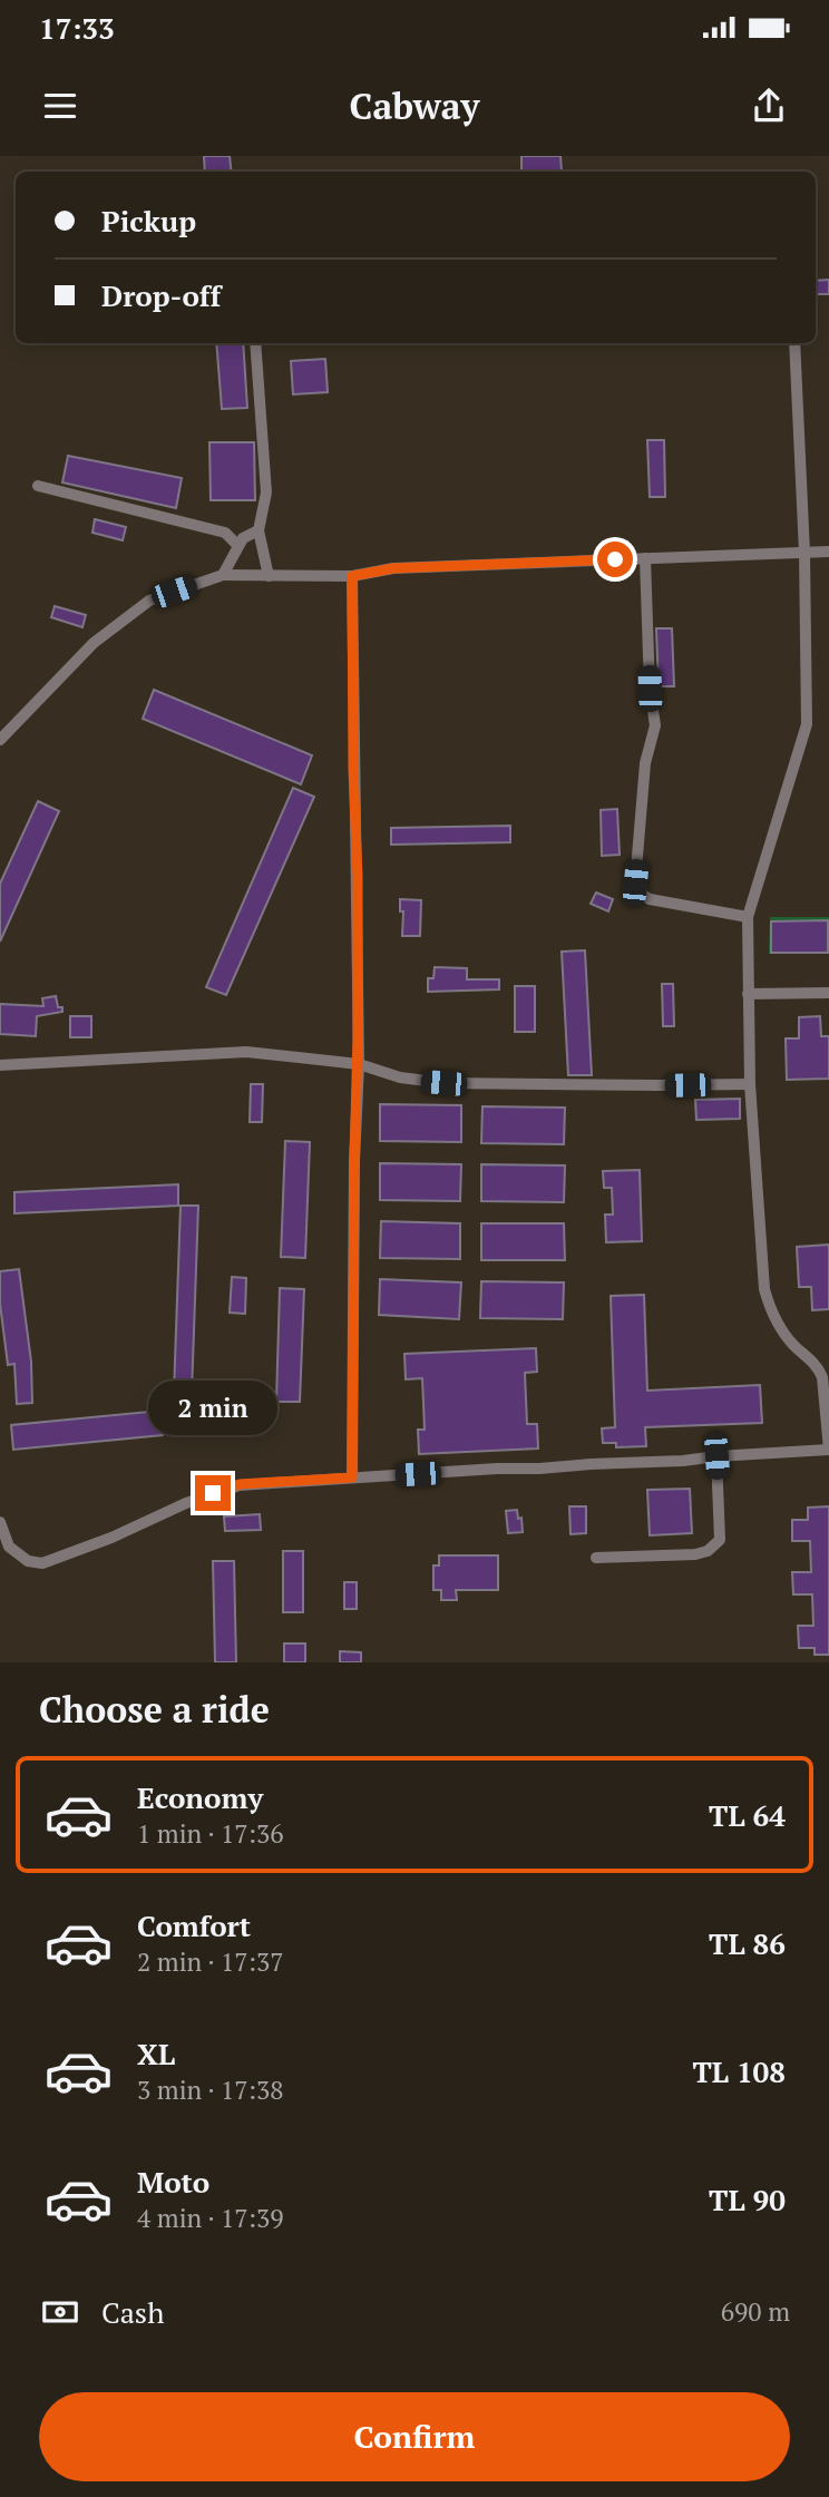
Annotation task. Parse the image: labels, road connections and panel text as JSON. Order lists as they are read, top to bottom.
{
  "page": {
    "status": "17:33",
    "header": "Cabway",
    "banner": ["Pickup", "Drop-off"],
    "bubble": "2 min",
    "heading": "Choose a ride",
    "list": [
      {
        "name": "Economy",
        "note": "1 min · 17:36",
        "value": "TL 64"
      },
      {
        "name": "Comfort",
        "note": "2 min · 17:37",
        "value": "TL 86"
      },
      {
        "name": "XL",
        "note": "3 min · 17:38",
        "value": "TL 108"
      },
      {
        "name": "Moto",
        "note": "4 min · 17:39",
        "value": "TL 90"
      }
    ],
    "pay": ["Cash", "690 m"],
    "buttons": "Confirm"
  }
}
